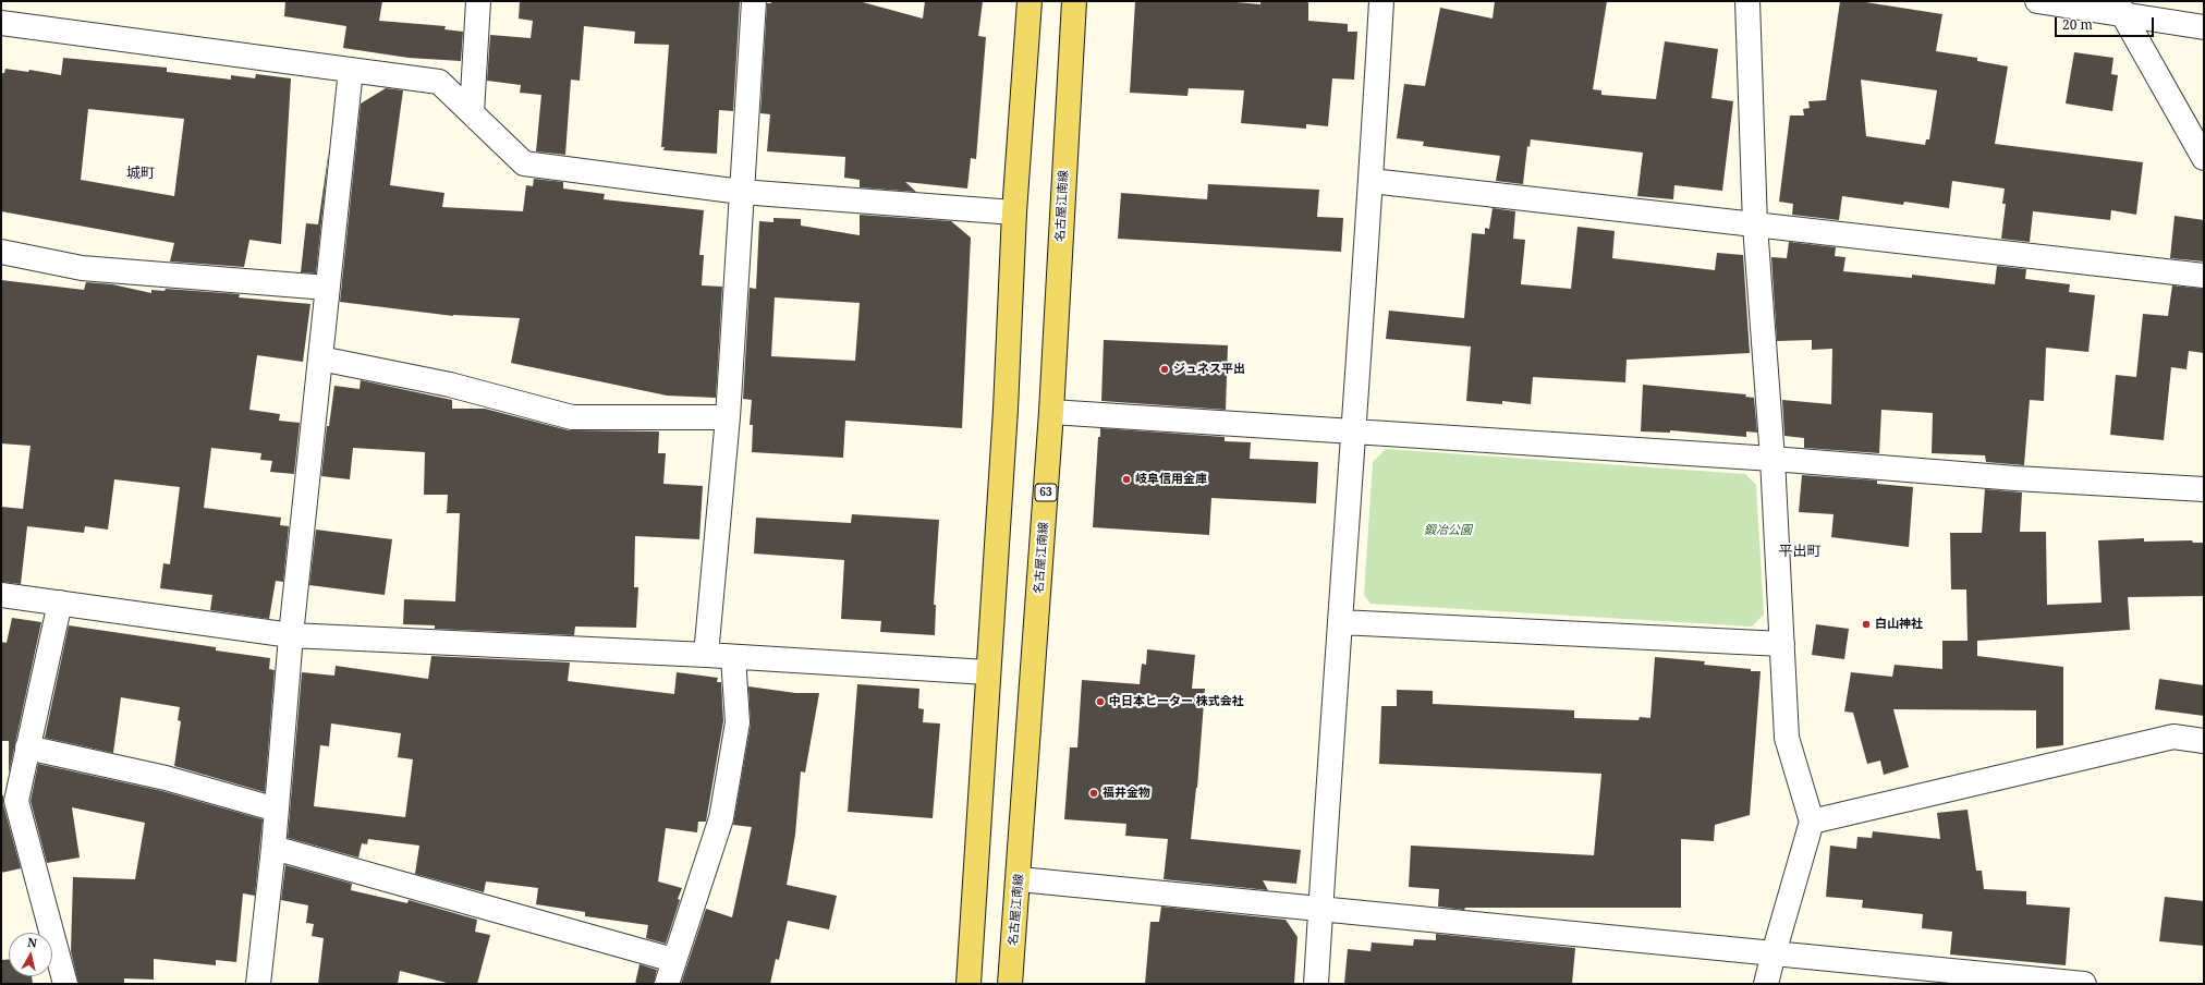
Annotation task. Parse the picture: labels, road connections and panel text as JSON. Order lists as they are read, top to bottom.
{
  "streets": {
    "main road": ["名古屋江南線", "63"]
  },
  "districts": ["城町", "平出町"],
  "parks": ["鍛冶公園"],
  "places": [
    "ジュネス平出",
    "岐阜信用金庫",
    "白山神社",
    "中日本ヒーター 株式会社",
    "福井金物"
  ],
  "scale_bar": "20 m",
  "north": "top"
}
